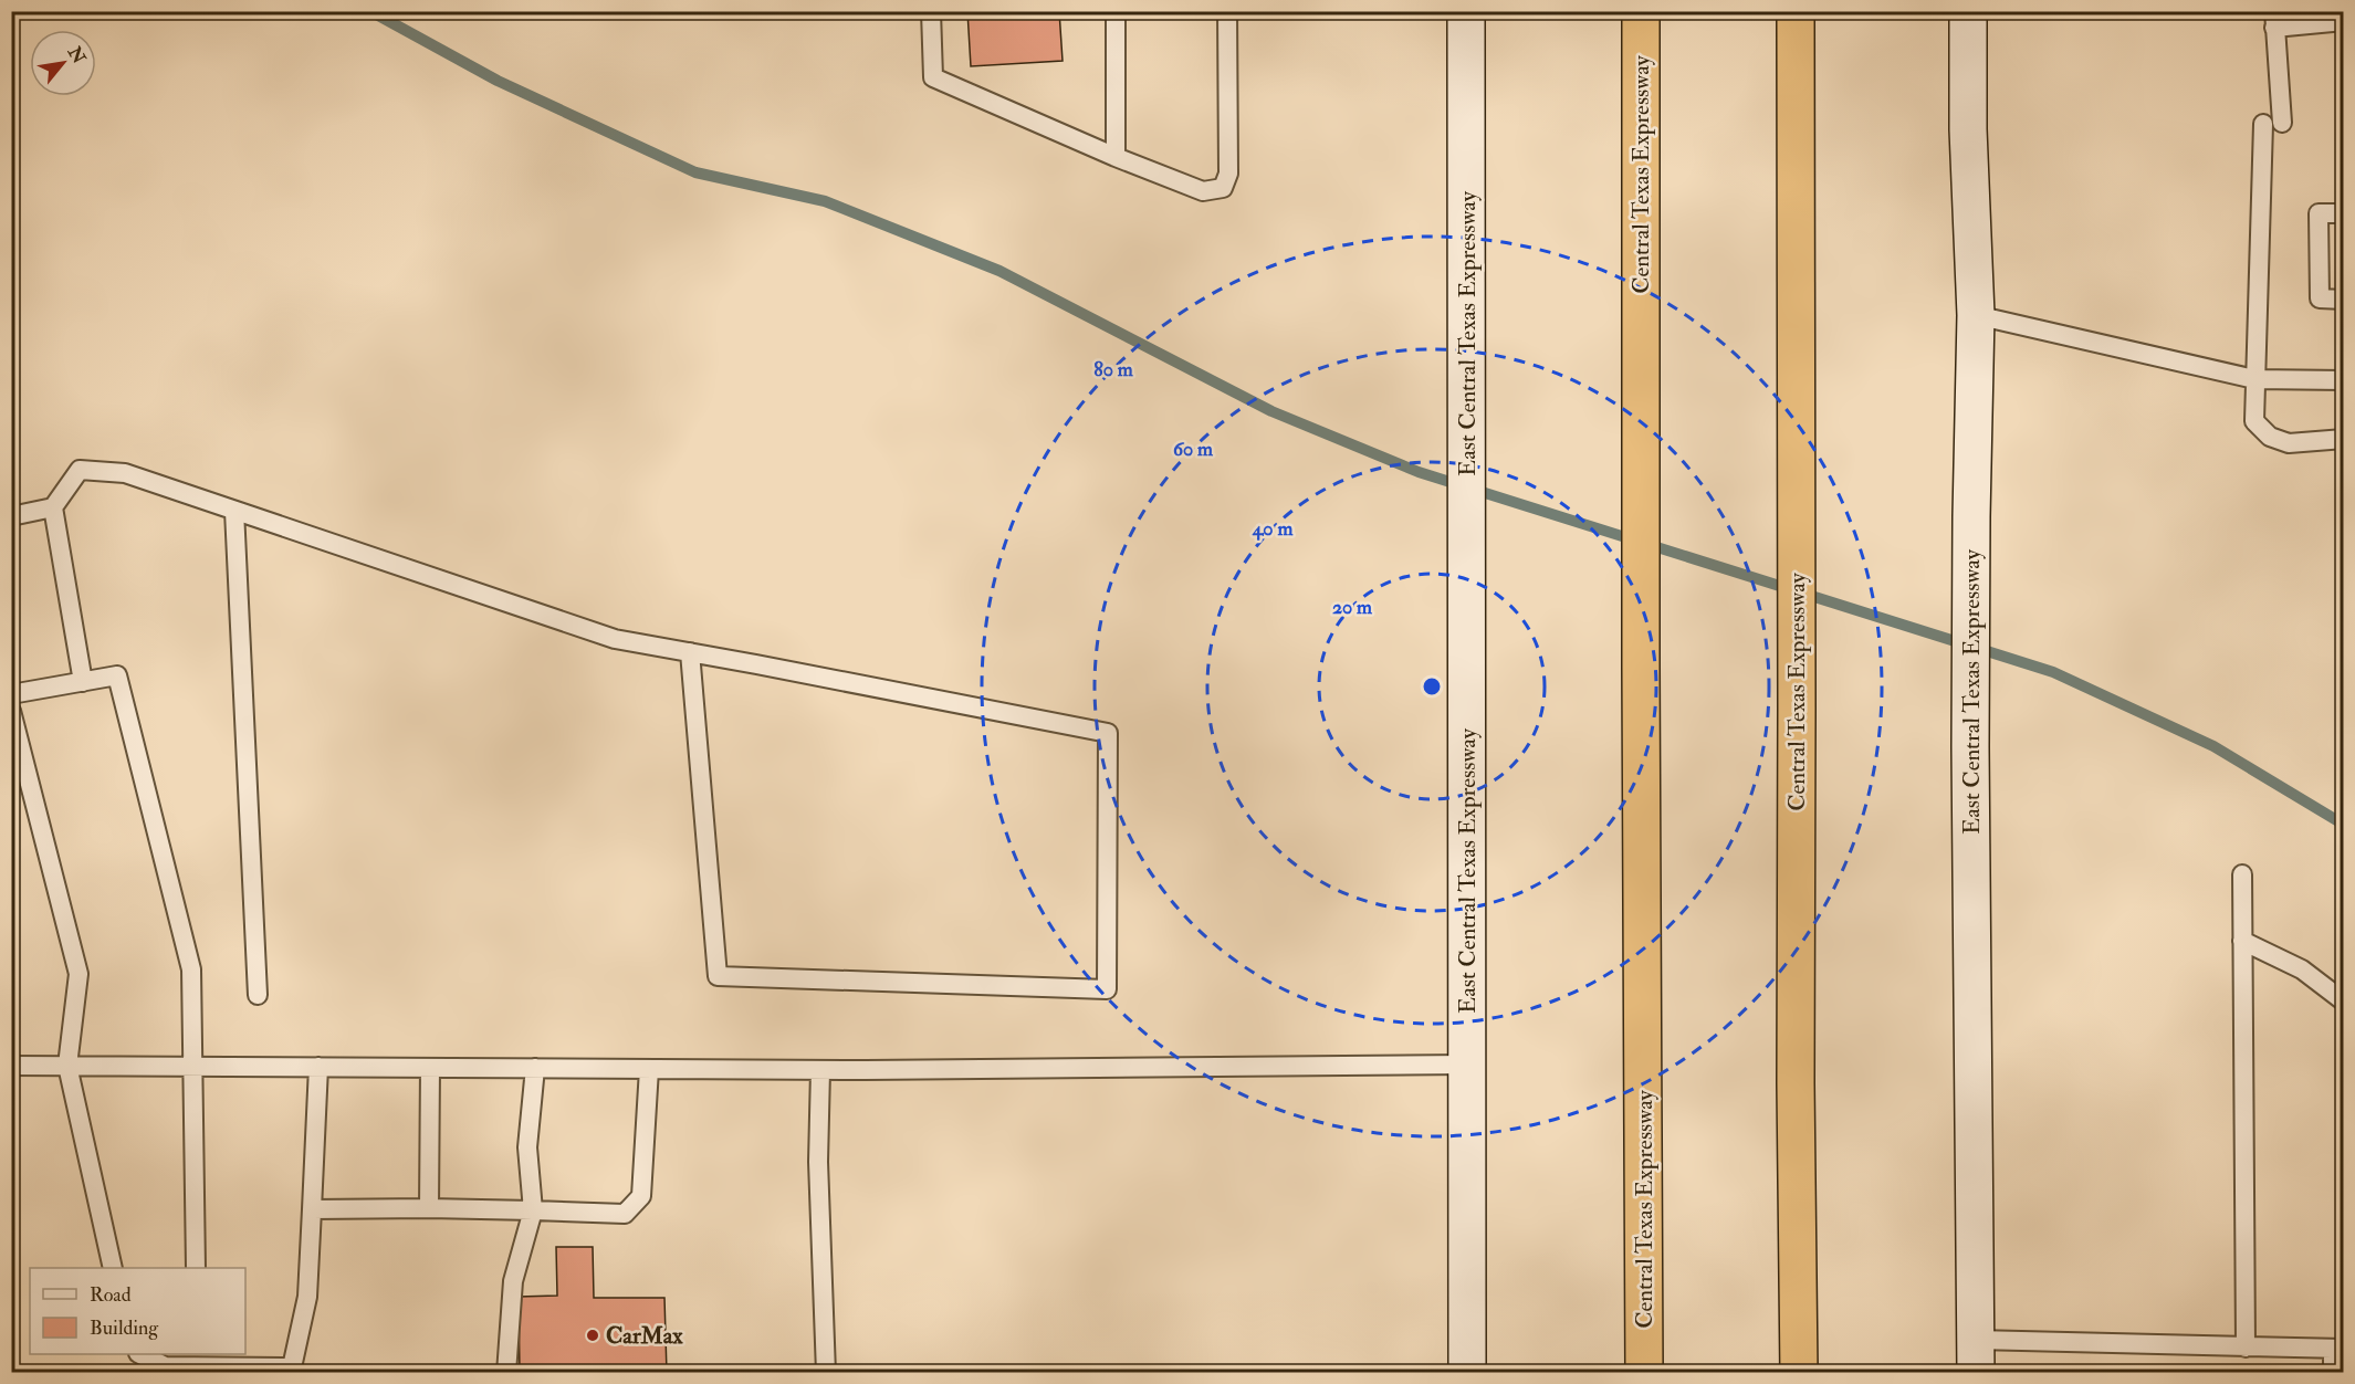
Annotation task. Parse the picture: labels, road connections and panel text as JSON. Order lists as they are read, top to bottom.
{
  "streets": {
    "highway": ["Central Texas Expressway"],
    "main road": ["East Central Texas Expressway"]
  },
  "places": ["CarMax"],
  "legend": ["Road", "Building"],
  "north": "top right",
  "rings": [
    "80 m",
    "60 m",
    "40 m",
    "20 m"
  ]
}
